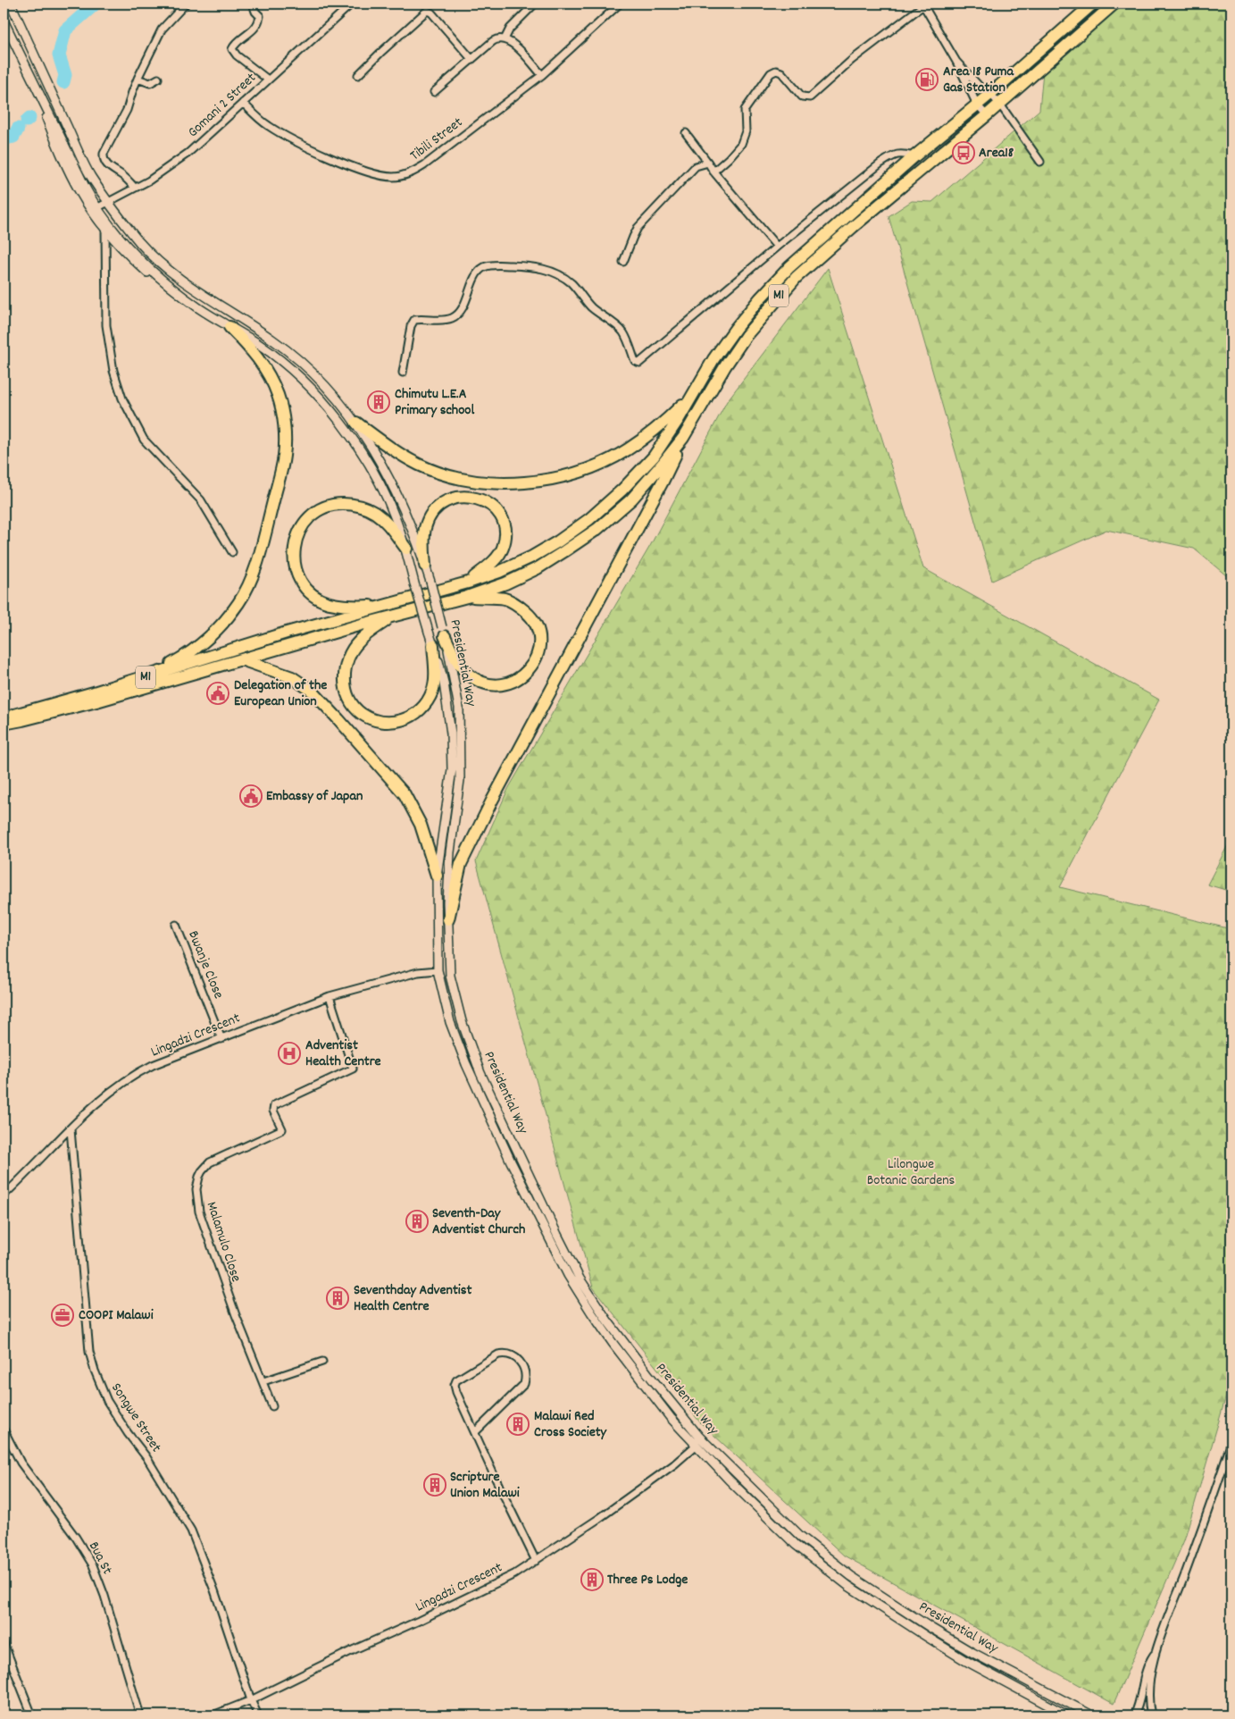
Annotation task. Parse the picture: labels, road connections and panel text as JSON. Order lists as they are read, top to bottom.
{
  "streets": {
    "highway": ["M1"],
    "main road": ["Presidential Way"],
    "street": [
      "Gomani 2 Street",
      "Tibili Street",
      "Bwanje Close",
      "Lingadzi Crescent",
      "Malamulo Close",
      "Songwe Street",
      "Bua St"
    ]
  },
  "crossings": [
    ["Gomani 2 Street", "Tibili Street"],
    ["Gomani 2 Street", "Presidential Way"],
    ["Presidential Way", "Lingadzi Crescent"],
    ["Bwanje Close", "Lingadzi Crescent"],
    ["Lingadzi Crescent", "Malamulo Close"],
    ["Lingadzi Crescent", "Songwe Street"]
  ],
  "parks": ["Lilongwe Botanic Gardens"],
  "places": {
    "fuel station": ["Area 18 Puma Gas Station"],
    "bus stop": ["Area18"],
    "building": [
      "Chimutu L.E.A Primary school",
      "Seventh-Day Adventist Church",
      "Seventhday Adventist Health Centre",
      "Malawi Red Cross Society",
      "Scripture Union Malawi",
      "Three Ps Lodge"
    ],
    "public building": ["Delegation of the European Union", "Embassy of Japan"],
    "hospital": ["Adventist Health Centre"],
    "office": ["COOPI Malawi"]
  }
}
